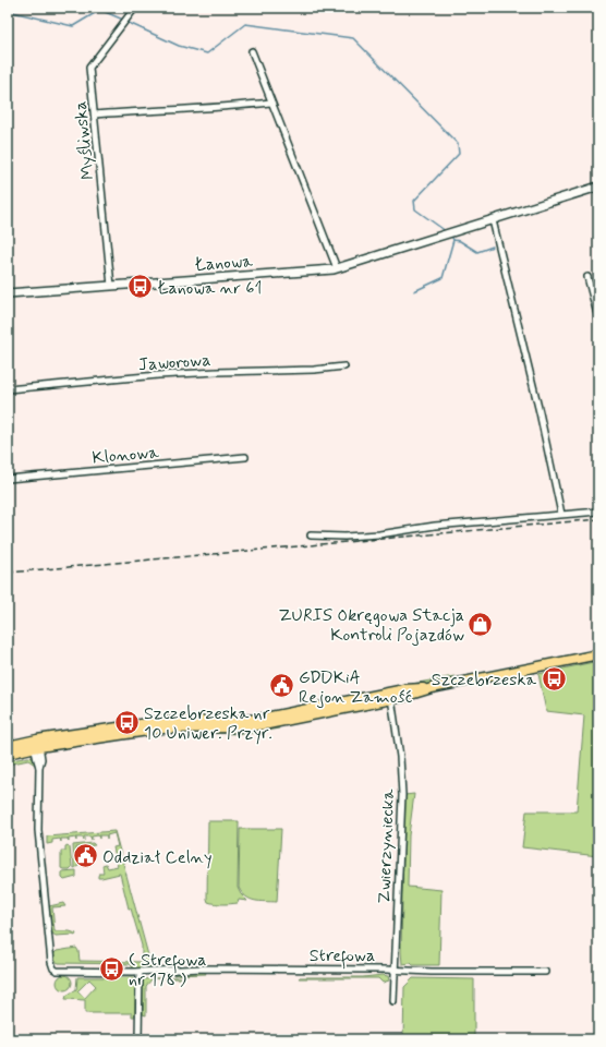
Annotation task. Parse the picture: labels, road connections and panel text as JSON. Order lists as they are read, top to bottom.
{
  "streets": {
    "street": [
      "Myśliwska",
      "Łanowa",
      "Jaworowa",
      "Klonowa",
      "Zwierzyniecka",
      "Strefowa"
    ]
  },
  "crossings": [
    ["Myśliwska", "Łanowa"],
    ["Zwierzyniecka", "Strefowa"]
  ],
  "places": {
    "bus stop": [
      "Łanowa nr 61",
      "Szczebrzeska",
      "Szczebrzeska nr 10 Uniwer. Przyr.",
      "( Strefowa nr 178 )"
    ],
    "shop": ["ZURIS Okręgowa Stacja Kontroli Pojazdów"],
    "public building": ["GDDKiA Rejon Zamość", "Oddział Celny"]
  }
}
